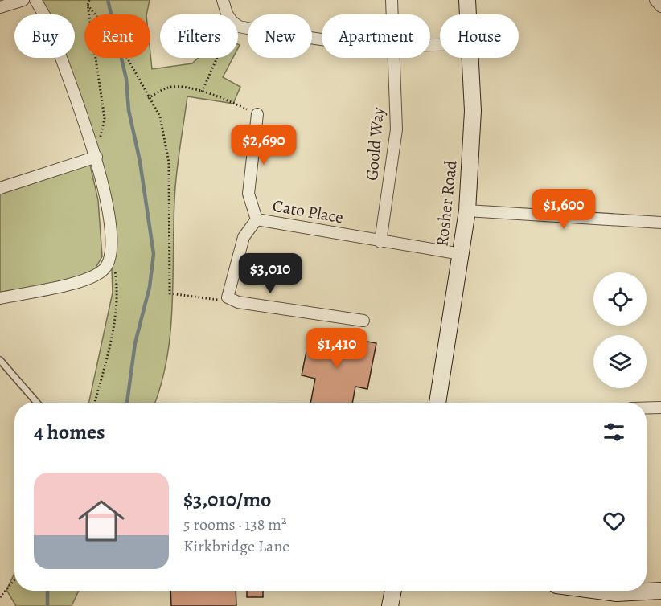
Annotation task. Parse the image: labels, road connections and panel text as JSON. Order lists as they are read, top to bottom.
{
  "streets": {
    "street": ["Goold Way", "Rosher Road", "Cato Place"]
  },
  "crossings": [
    ["Goold Way", "Cato Place"],
    ["Rosher Road", "Cato Place"]
  ],
  "page": {
    "chip": [
      "Buy",
      "Rent",
      "Filters",
      "New",
      "Apartment",
      "House"
    ],
    "price": [
      "$2,690",
      "$1,600",
      "$3,010",
      "$1,410"
    ],
    "heading": "4 homes",
    "list": [
      {
        "name": "$3,010/mo",
        "note": "5 rooms · 138 m² · Kirkbridge Lane"
      }
    ]
  }
}
